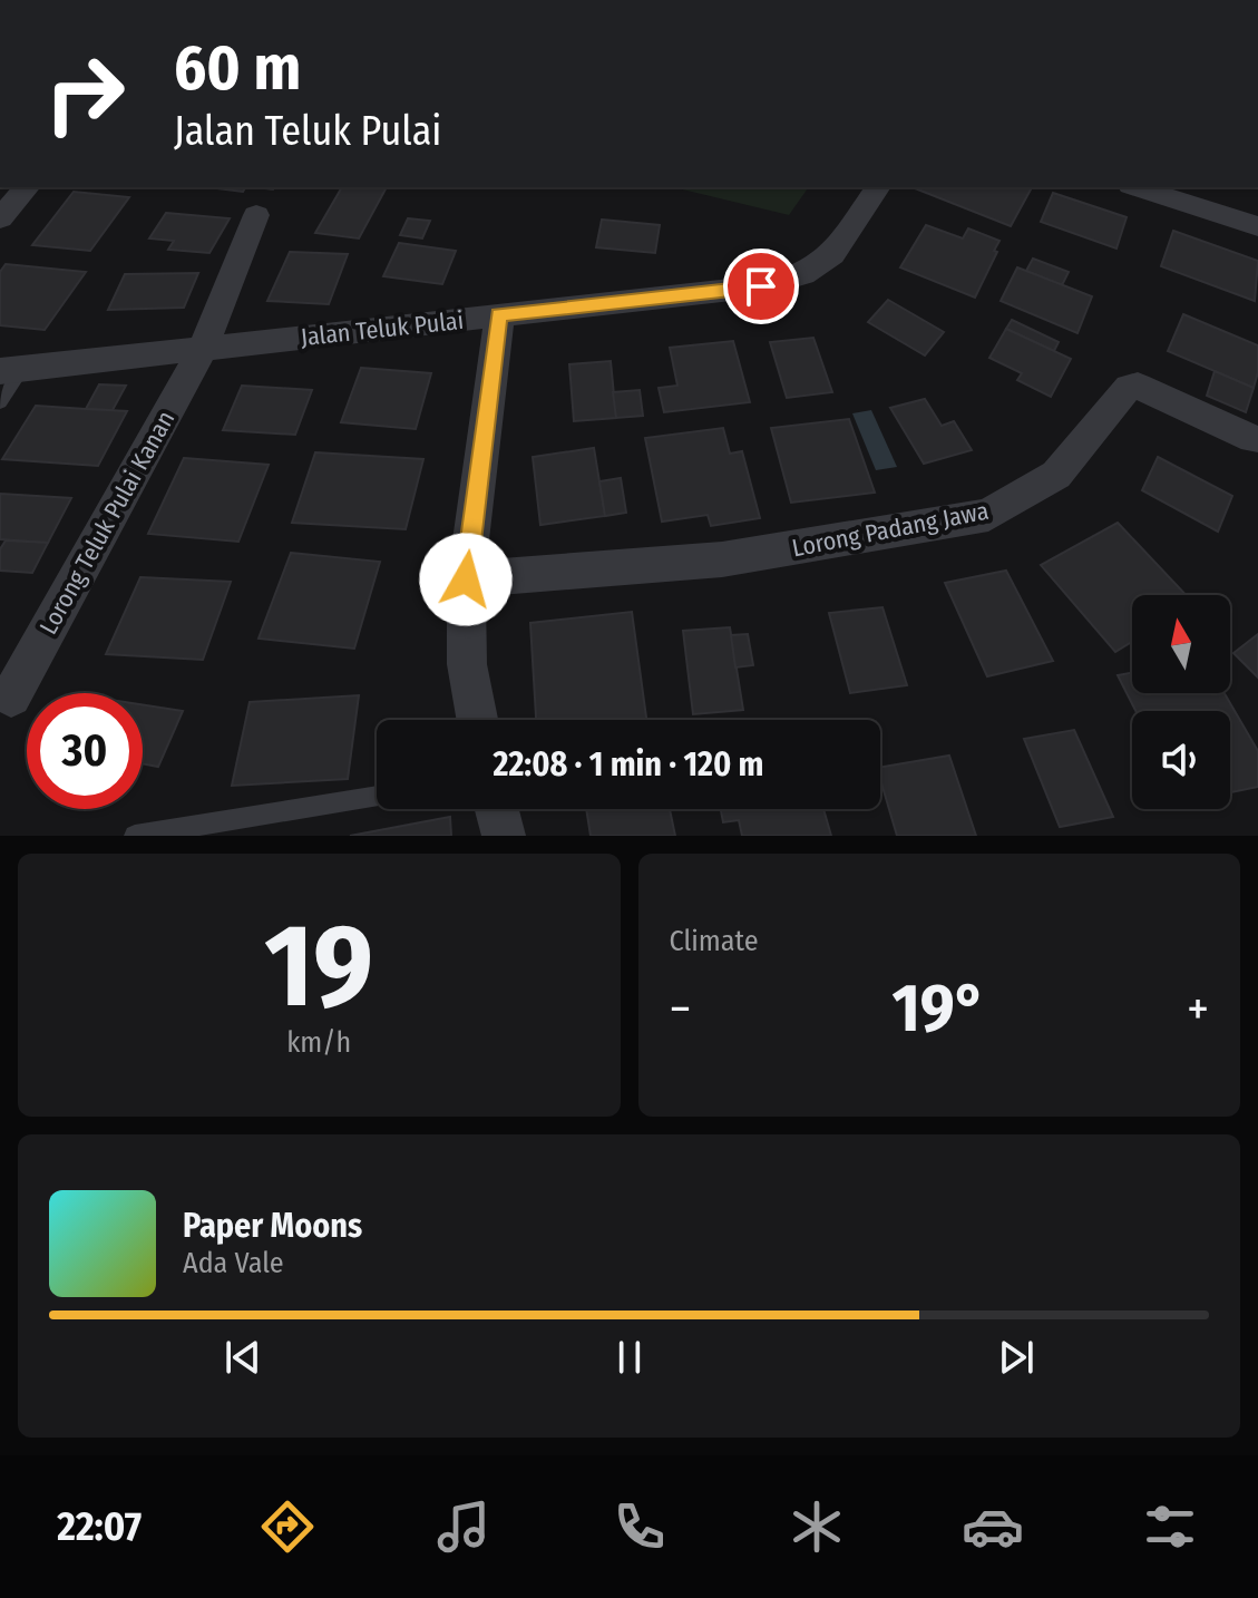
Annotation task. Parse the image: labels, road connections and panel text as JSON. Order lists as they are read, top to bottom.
{
  "streets": {
    "street": ["Jalan Teluk Pulai", "Lorong Teluk Pulai Kanan", "Lorong Padang Jawa"]
  },
  "crossings": [
    ["Jalan Teluk Pulai", "Lorong Teluk Pulai Kanan"]
  ],
  "north": "top",
  "page": {
    "turn": ["60 m", "Jalan Teluk Pulai"],
    "limit": "30",
    "trip": "22:08 · 1 min · 120 m",
    "tile": [
      ["19", "km/h"],
      "Climate"
    ],
    "heat": ["−", "19°", "+"],
    "song": ["Paper Moons", "Ada Vale"],
    "tabs": "22:07"
  }
}
